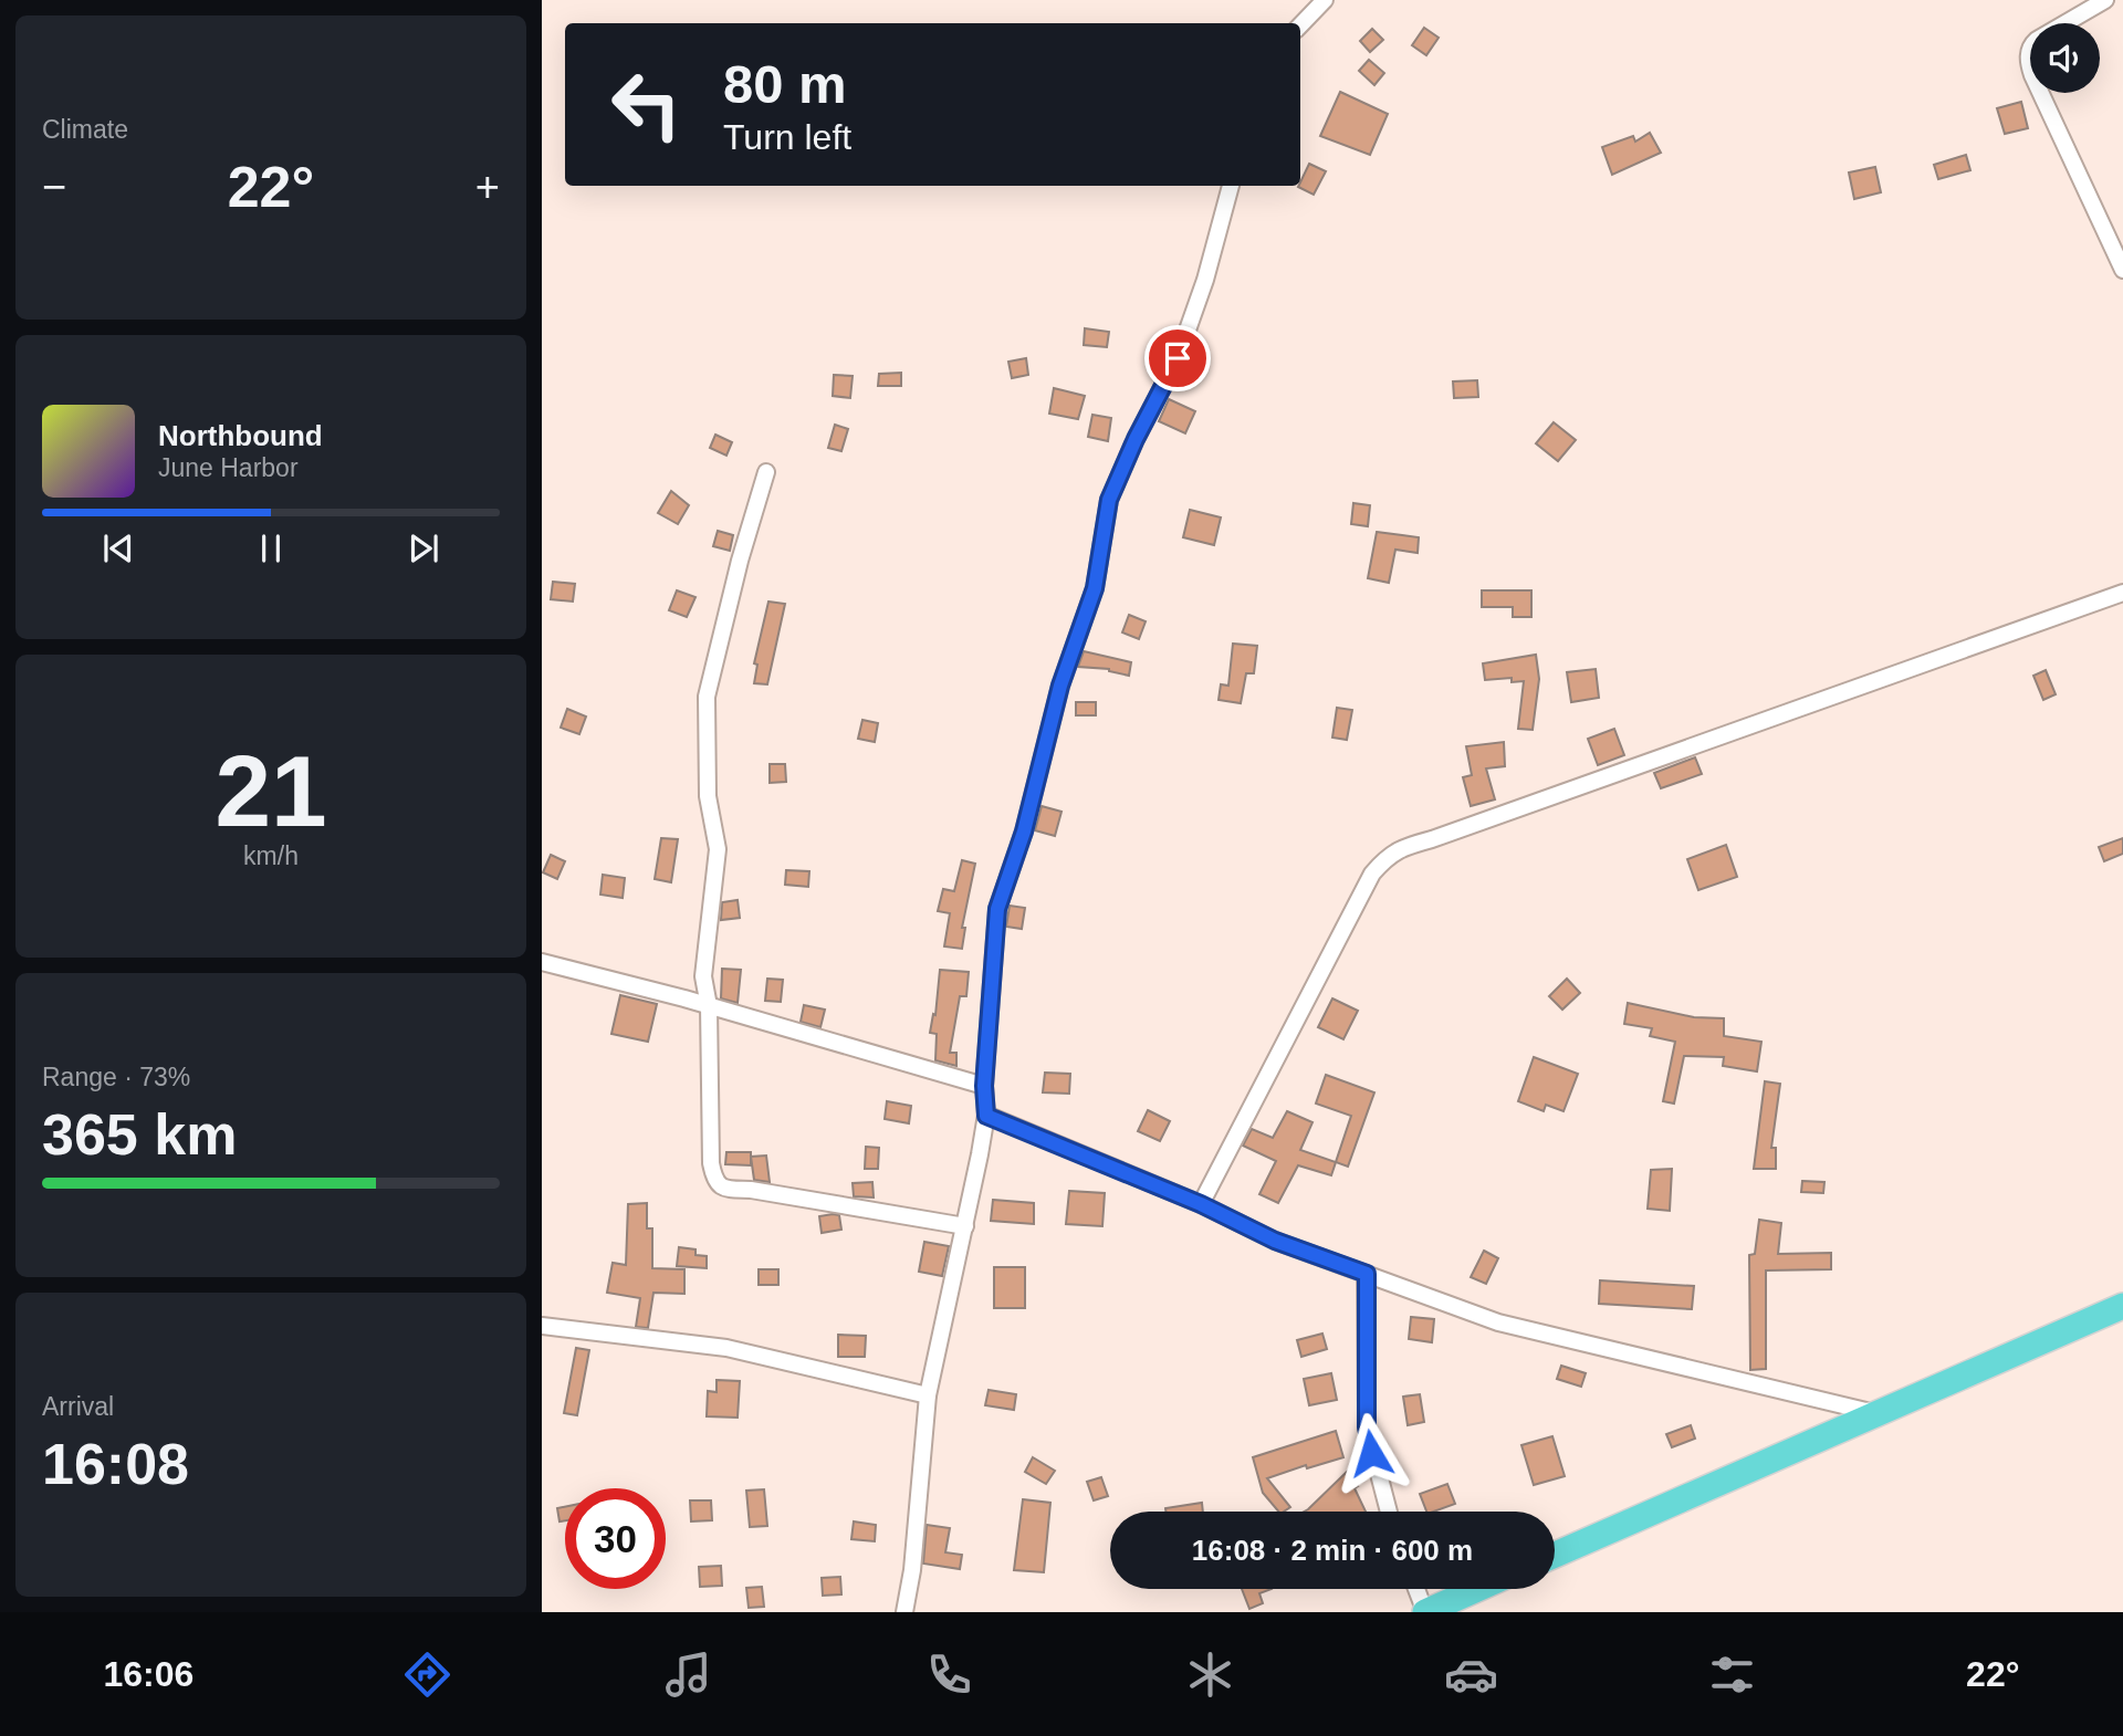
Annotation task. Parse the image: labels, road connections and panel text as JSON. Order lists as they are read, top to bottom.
{
  "page": {
    "tile": [
      "Climate",
      ["21", "km/h"],
      ["Range · 73%", "365 km"],
      ["Arrival", "16:08"]
    ],
    "turn": ["80 m", "Turn left"],
    "heat": ["−", "22°", "+"],
    "song": ["Northbound", "June Harbor"],
    "limit": "30",
    "trip": "16:08 · 2 min · 600 m",
    "tabs": ["16:06", "22°"]
  }
}
